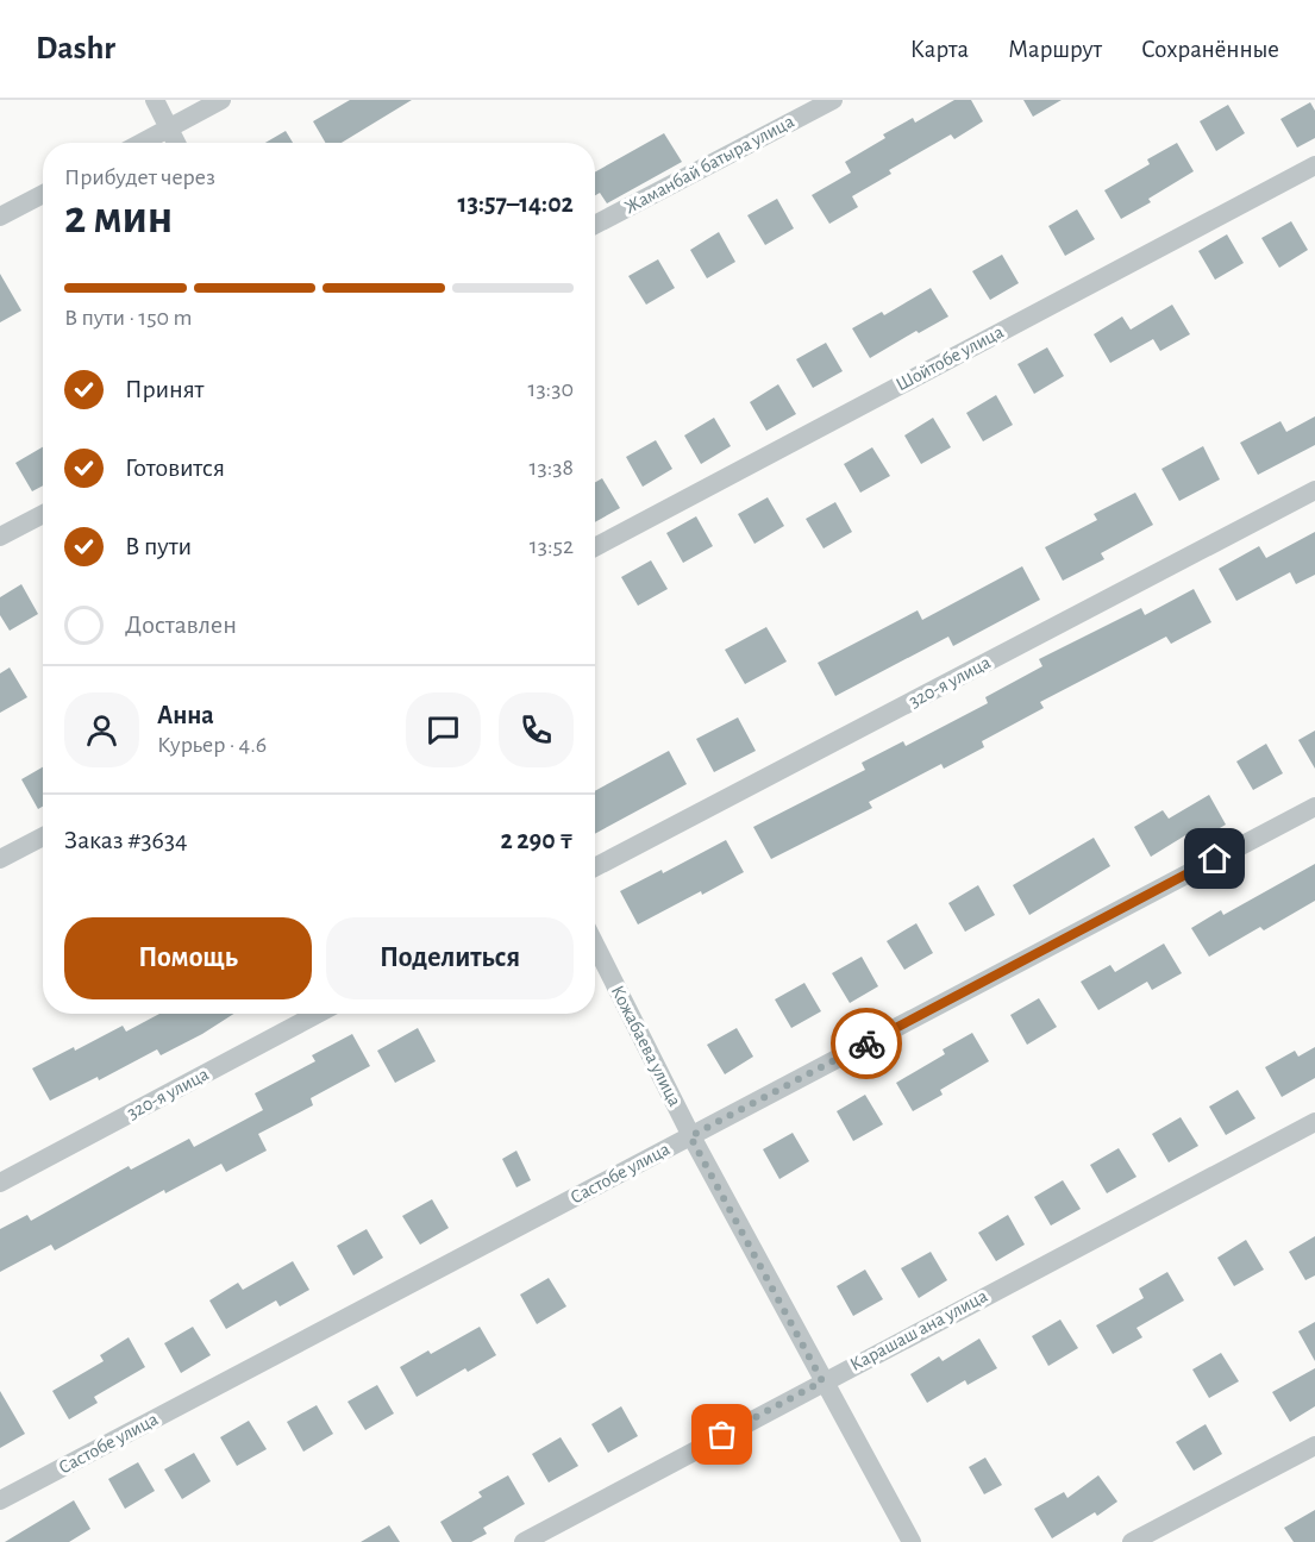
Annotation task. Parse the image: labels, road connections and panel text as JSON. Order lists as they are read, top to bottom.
{
  "streets": {
    "street": [
      "Жаманбай батыра улица",
      "Шойтобе улица",
      "320-я улица",
      "Кожабаева улица",
      "Састобе улица",
      "Карашаш ана улица"
    ]
  },
  "crossings": [
    ["Кожабаева улица", "Састобе улица"],
    ["Кожабаева улица", "Карашаш ана улица"]
  ],
  "page": {
    "header": "Dashr",
    "nav": ["Карта", "Маршрут", "Сохранённые"],
    "heading": ["2 мин", "Прибудет через", "13:57–14:02"],
    "panel": [
      "Анна",
      "Курьер · 4.6",
      "Заказ #3634",
      "2 290 ₸"
    ],
    "bar": "В пути · 150 m",
    "list": [
      ["Принят", "13:30"],
      ["Готовится", "13:38"],
      ["В пути", "13:52"],
      "Доставлен"
    ],
    "buttons": ["Помощь", "Поделиться"]
  }
}
